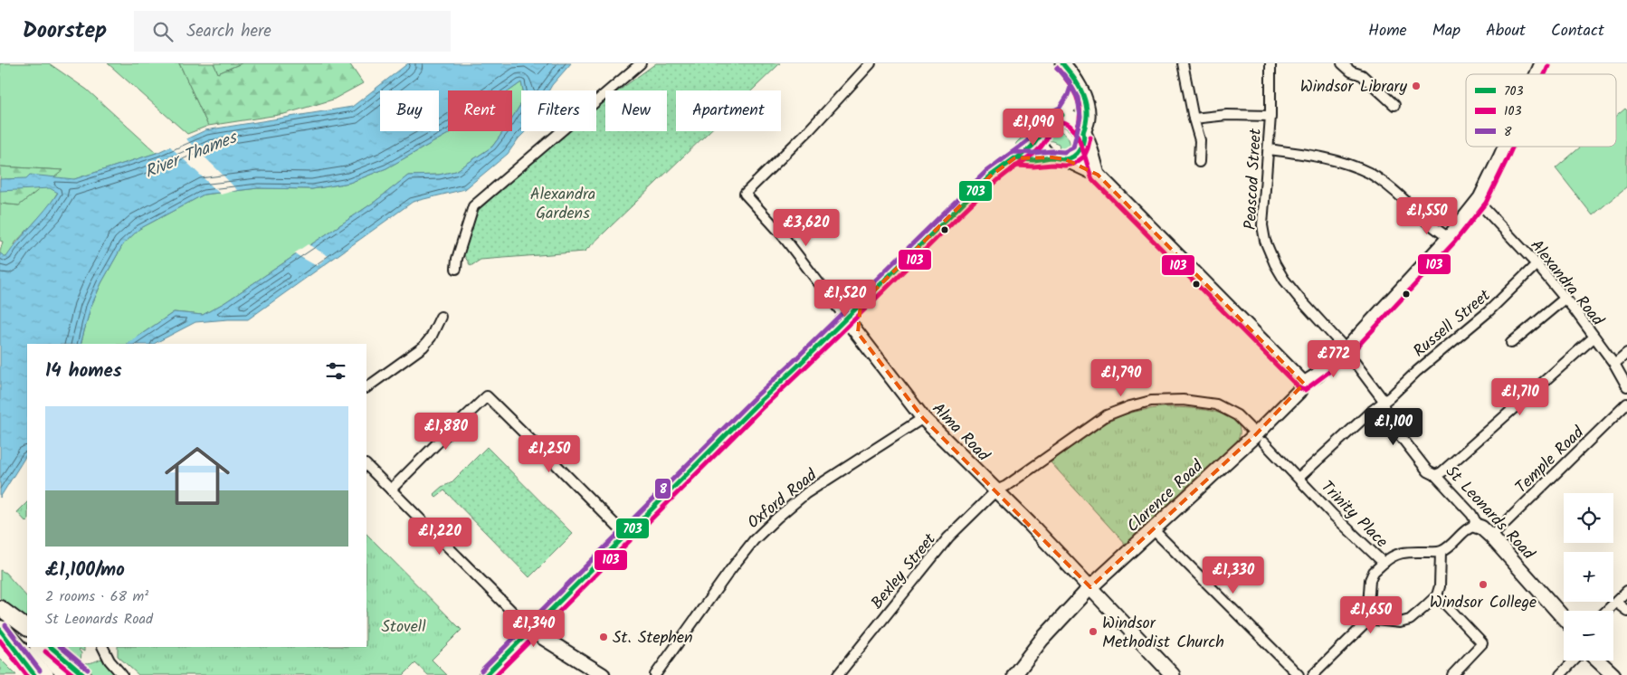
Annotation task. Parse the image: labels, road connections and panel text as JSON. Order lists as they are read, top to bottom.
{
  "streets": {
    "street": [
      "Peascod Street",
      "Alexandra Road",
      "Russell Street",
      "Alma Road",
      "Temple Road",
      "Clarence Road",
      "Oxford Road",
      "St Leonards Road",
      "Trinity Place",
      "Bexley Street"
    ]
  },
  "crossings": [
    ["Peascod Street", "Clarence Road"],
    ["Peascod Street", "St Leonards Road"],
    ["Alexandra Road", "Russell Street"],
    ["Alexandra Road", "Clarence Road"],
    ["Russell Street", "St Leonards Road"],
    ["Russell Street", "Trinity Place"],
    ["Alma Road", "Clarence Road"],
    ["Alma Road", "Oxford Road"],
    ["Alma Road", "Trinity Place"],
    ["Alma Road", "Bexley Street"],
    ["Temple Road", "St Leonards Road"],
    ["Clarence Road", "St Leonards Road"],
    ["Clarence Road", "Trinity Place"],
    ["Trinity Place", "Bexley Street"]
  ],
  "water": ["River Thames"],
  "parks": ["Alexandra Gardens", "Stovell"],
  "places": [
    "Windsor Library",
    "Windsor College",
    "Windsor Methodist Church",
    "St. Stephen"
  ],
  "lines": ["transit line 703", "transit line 103", "transit line 8"],
  "legend": ["703", "103", "8"],
  "page": {
    "header": "Doorstep",
    "search": "Search here",
    "nav": [
      "Home",
      "Map",
      "About",
      "Contact"
    ],
    "chip": [
      "Buy",
      "Rent",
      "Filters",
      "New",
      "Apartment"
    ],
    "price": [
      "£1,090",
      "£1,550",
      "£3,620",
      "£1,520",
      "£772",
      "£1,790",
      "£1,710",
      "£1,100",
      "£1,880",
      "£1,250",
      "£1,220",
      "£1,330",
      "£1,650",
      "£1,340"
    ],
    "heading": "14 homes",
    "list": [
      {
        "name": "£1,100/mo",
        "note": "2 rooms · 68 m² · St Leonards Road"
      }
    ],
    "map_buttons": ["+", "−"]
  }
}
